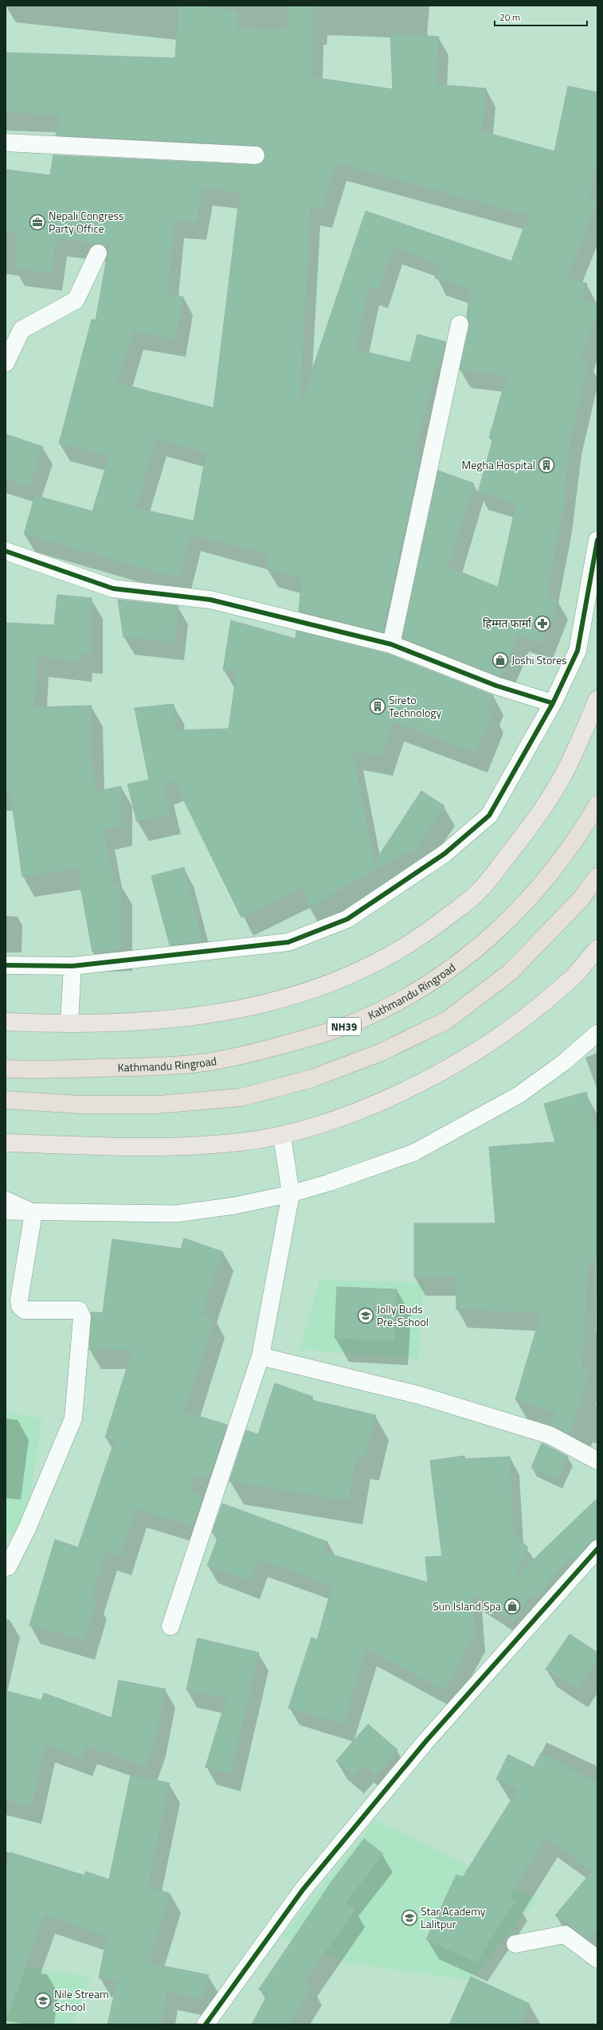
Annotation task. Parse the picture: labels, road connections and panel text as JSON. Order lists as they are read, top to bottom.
{
  "streets": {
    "highway": ["Kathmandu Ringroad", "NH39"]
  },
  "places": {
    "office": ["Nepali Congress Party Office"],
    "building": ["Megha Hospital", "Sireto Technology"],
    "pharmacy": ["हिम्मत फार्मा"],
    "shop": ["Joshi Stores", "Sun Island Spa"],
    "school or university": ["Jolly Buds Pre-School", "Star Academy Lalitpur", "Nile Stream School"]
  },
  "scale_bar": "20 m"
}
